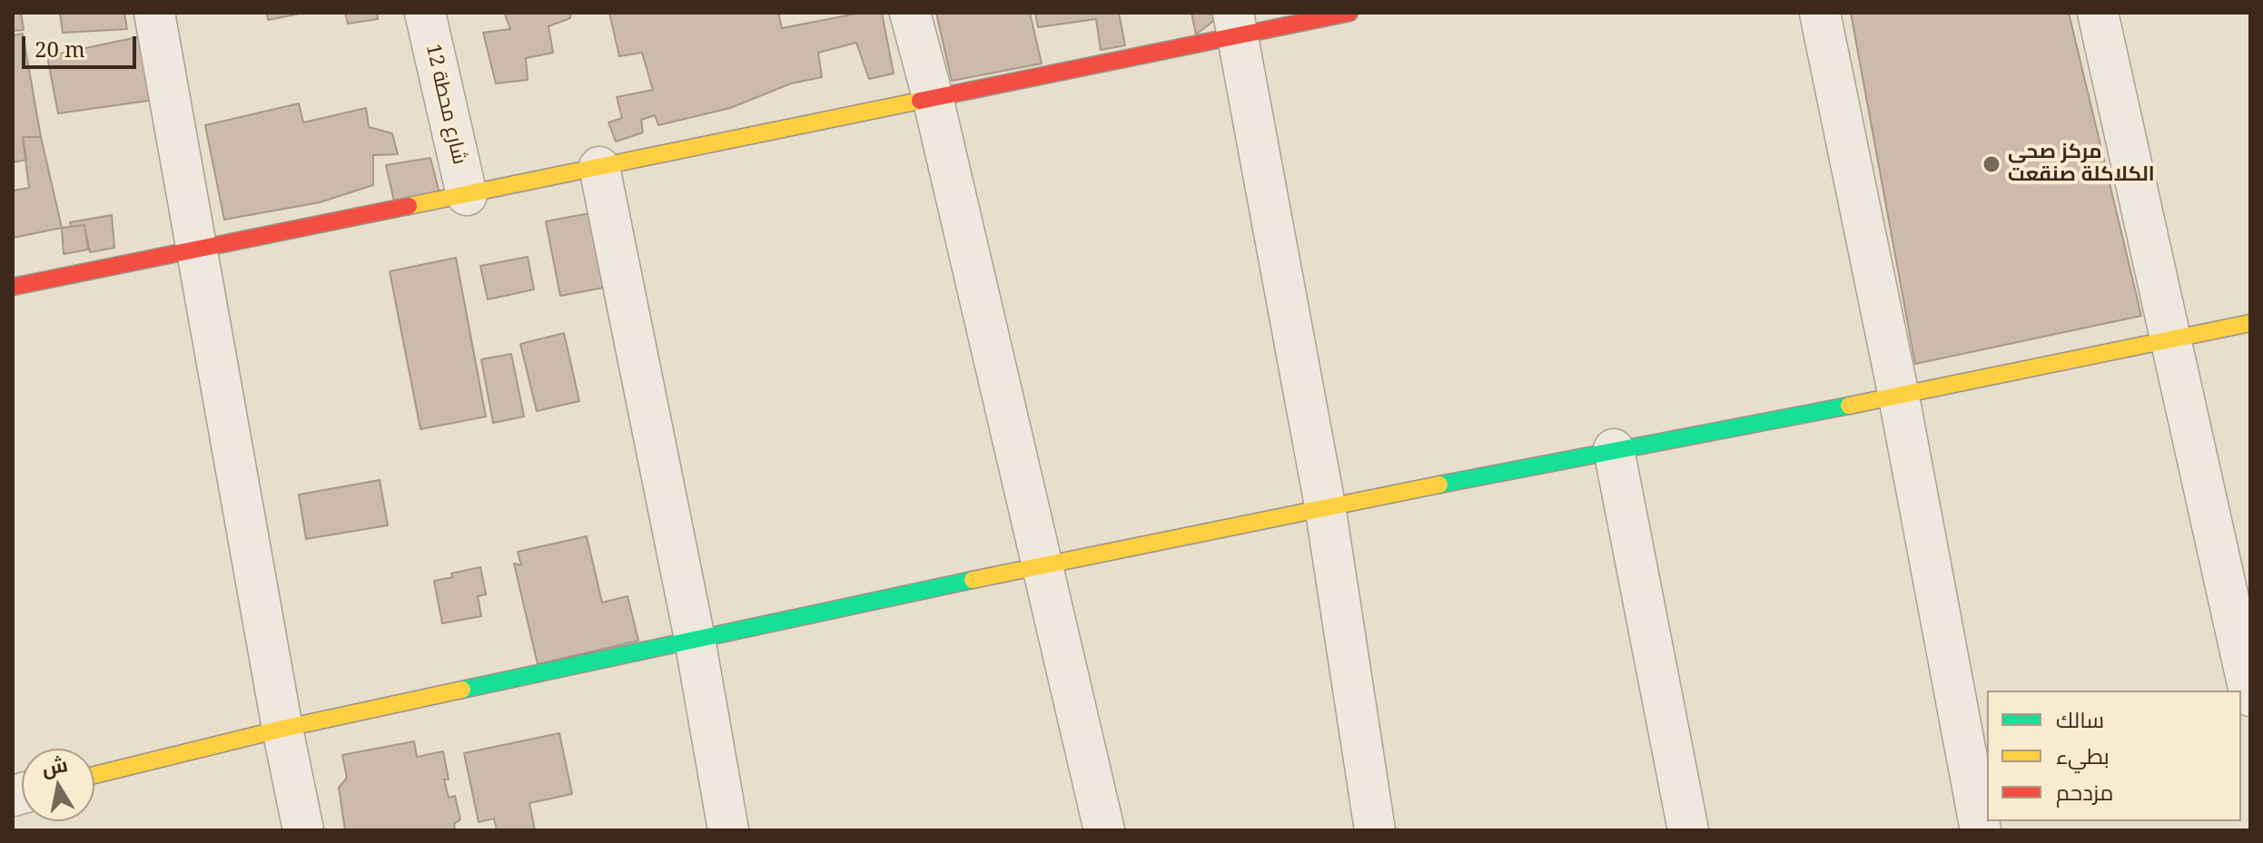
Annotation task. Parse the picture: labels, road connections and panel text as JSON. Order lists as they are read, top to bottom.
{
  "streets": {
    "street": ["شارع محطة 12"]
  },
  "places": ["مركز صحي الكلاكلة صنقعت"],
  "legend": ["سالك", "بطيء", "مزدحم"],
  "scale_bar": "20 m",
  "north": "top"
}
